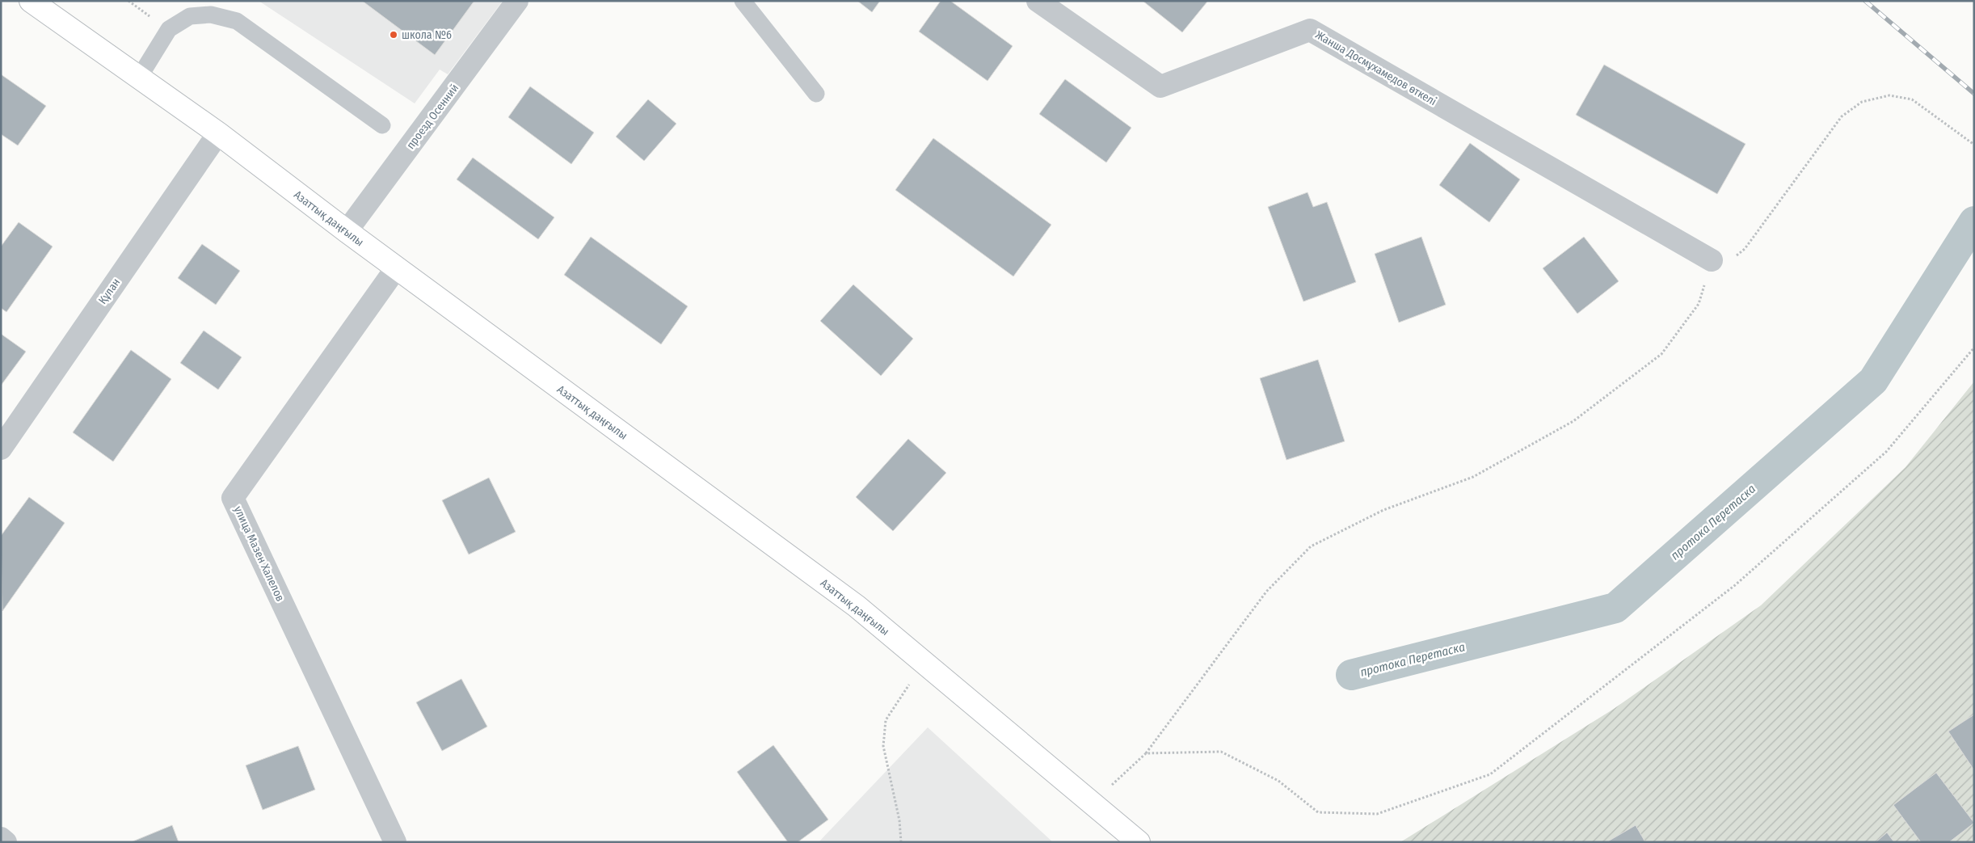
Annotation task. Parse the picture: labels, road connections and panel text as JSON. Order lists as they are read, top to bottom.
{
  "streets": {
    "main road": ["Азаттық даңғылы"],
    "street": [
      "Жанша Досмұхамедов өткелі",
      "проезд Осенний",
      "Құлан",
      "улица Мазен Халелов"
    ]
  },
  "crossings": [
    ["проезд Осенний", "Азаттық даңғылы"],
    ["Азаттық даңғылы", "Құлан"],
    ["Азаттық даңғылы", "улица Мазен Халелов"]
  ],
  "water": ["протока Перетаска"],
  "places": ["школа №6"]
}
